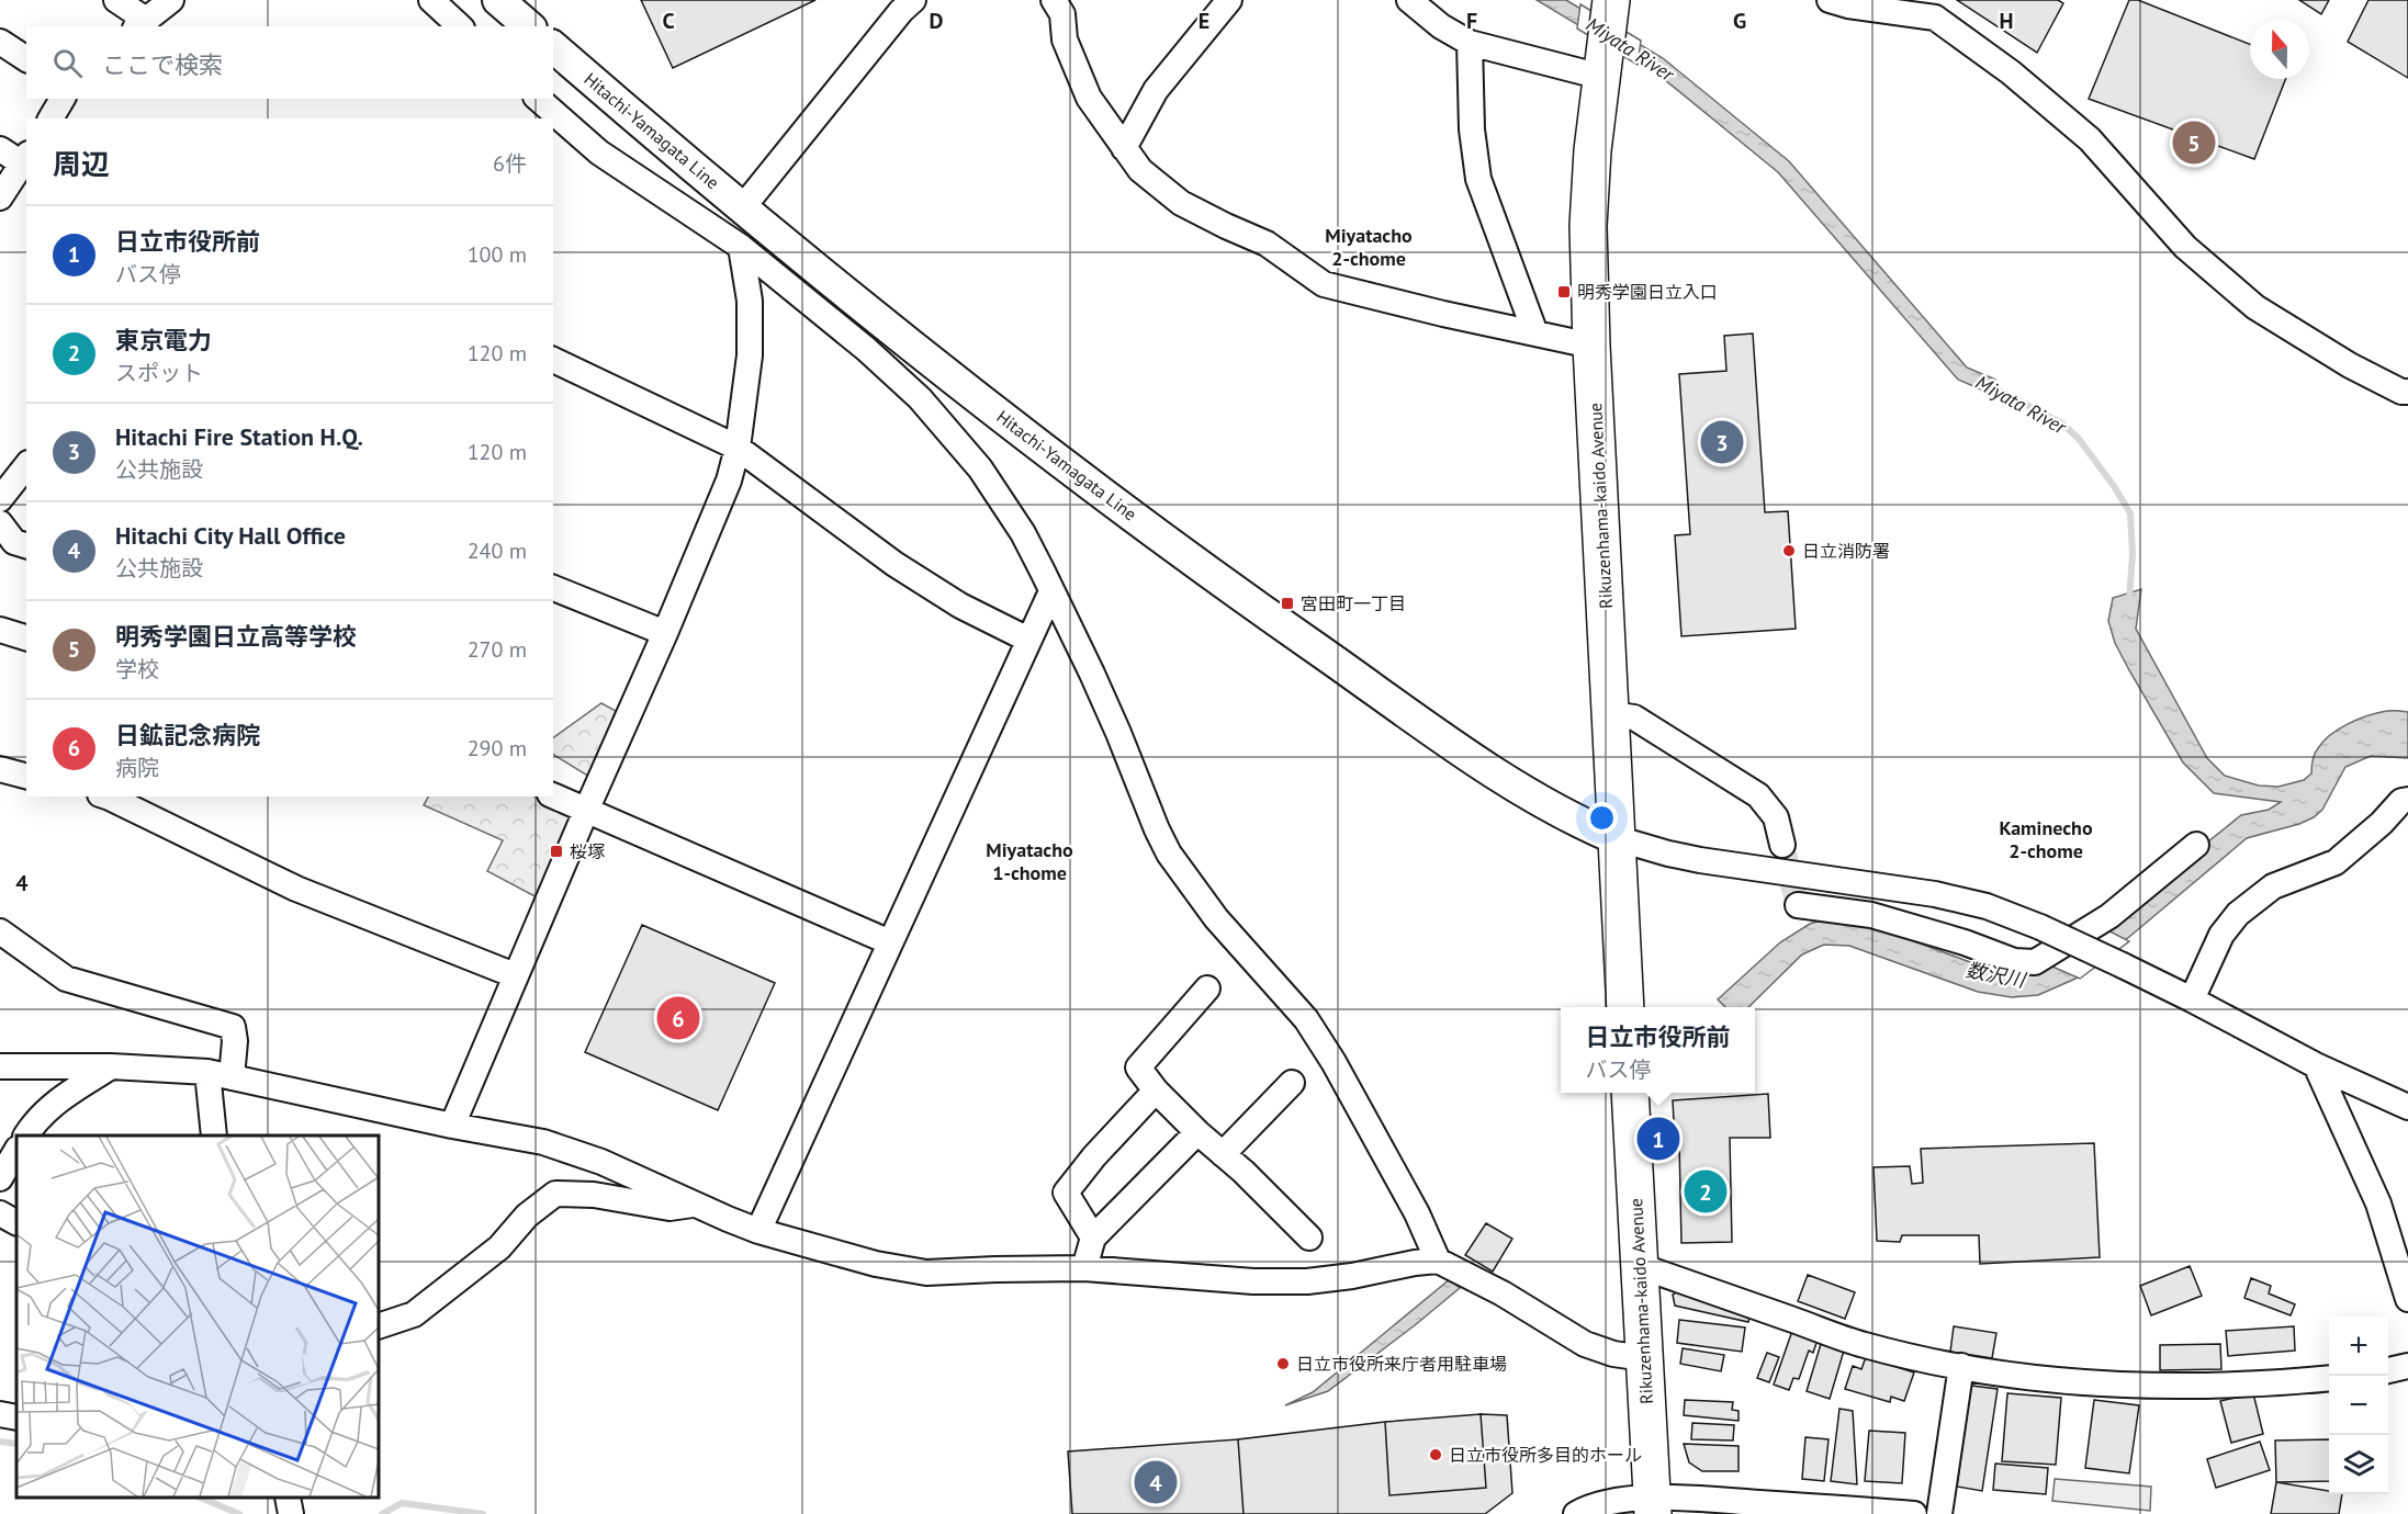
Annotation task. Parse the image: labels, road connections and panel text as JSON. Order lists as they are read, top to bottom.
{
  "streets": {
    "highway": ["Rikuzenhama-kaido Avenue"],
    "main road": ["Hitachi-Yamagata Line"]
  },
  "crossings": [
    ["Hitachi-Yamagata Line", "Rikuzenhama-kaido Avenue"]
  ],
  "districts": ["Miyatacho 2-chome", "Kaminecho 2-chome", "Miyatacho 1-chome"],
  "water": ["Miyata River", "数沢川"],
  "places": {
    "transit": ["明秀学園日立入口", "宮田町一丁目", "桜塚"],
    "other": ["日立消防署", "日立市役所来庁者用駐車場", "日立市役所多目的ホール"]
  },
  "north": "top",
  "page": {
    "search": "ここで検索",
    "pins": [
      "5",
      "3",
      "6",
      "1",
      "2",
      "4"
    ],
    "heading": ["周辺", "6件"],
    "list": [
      {
        "mark": "1",
        "name": "日立市役所前",
        "note": "バス停",
        "value": "100 m"
      },
      {
        "mark": "2",
        "name": "東京電力",
        "note": "スポット",
        "value": "120 m"
      },
      {
        "mark": "3",
        "name": "Hitachi Fire Station H.Q.",
        "note": "公共施設",
        "value": "120 m"
      },
      {
        "mark": "4",
        "name": "Hitachi City Hall Office",
        "note": "公共施設",
        "value": "240 m"
      },
      {
        "mark": "5",
        "name": "明秀学園日立高等学校",
        "note": "学校",
        "value": "270 m"
      },
      {
        "mark": "6",
        "name": "日鉱記念病院",
        "note": "病院",
        "value": "290 m"
      }
    ],
    "popup": ["日立市役所前", "バス停"],
    "map_buttons": ["+", "−"]
  },
  "grid": {
    "columns": [
      "C",
      "D",
      "E",
      "F",
      "G",
      "H"
    ],
    "rows": ["4"]
  }
}
